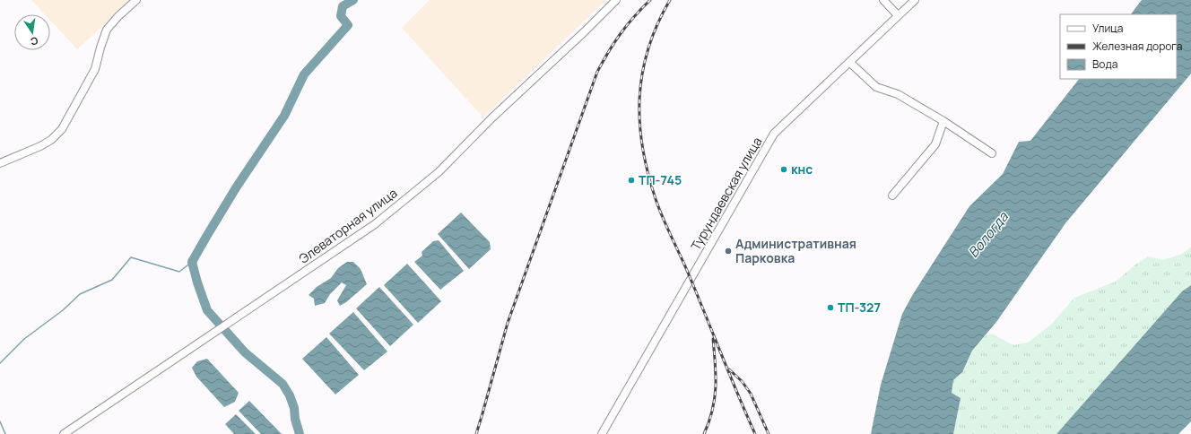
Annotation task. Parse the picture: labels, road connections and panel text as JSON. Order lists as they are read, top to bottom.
{
  "streets": {
    "street": ["Турундаевская улица", "Элеваторная улица"]
  },
  "water": ["Вологда"],
  "places": [
    "кнс",
    "ТП-745",
    "Административная Парковка",
    "ТП-327"
  ],
  "legend": ["Улица", "Железная дорога", "Вода"],
  "north": "bottom"
}
